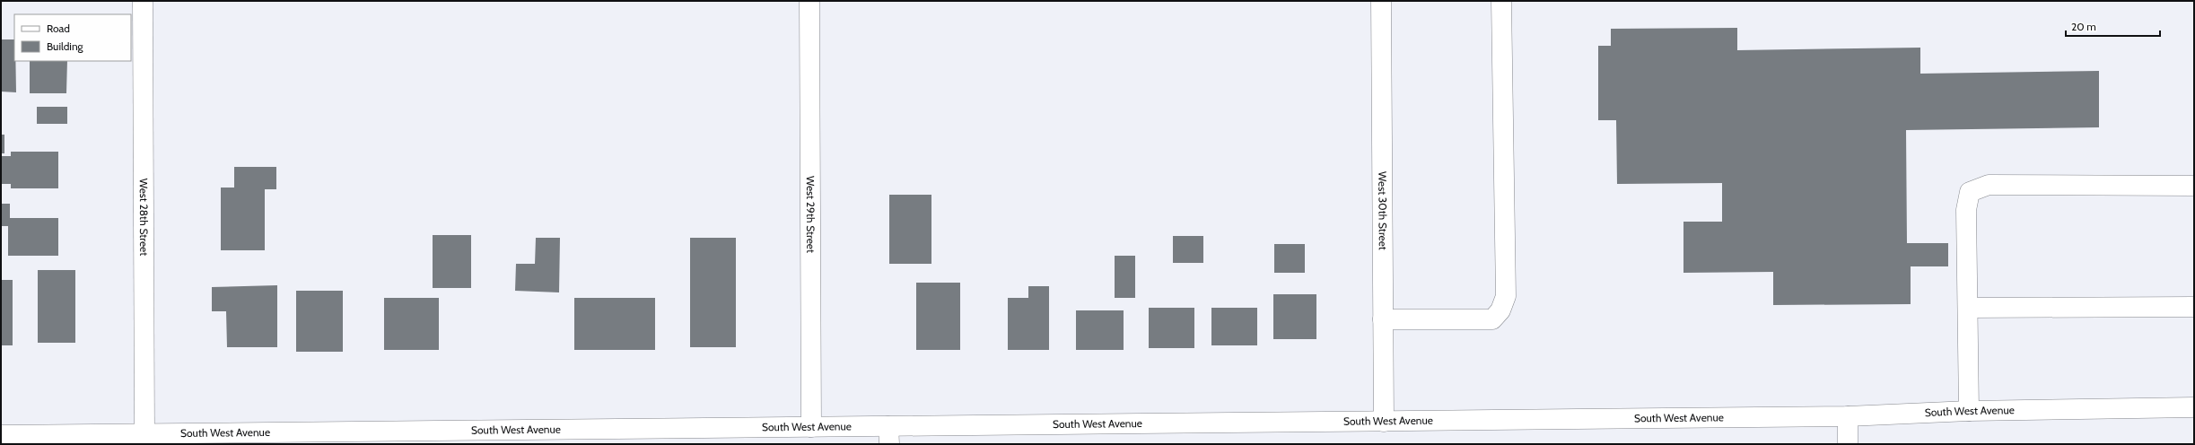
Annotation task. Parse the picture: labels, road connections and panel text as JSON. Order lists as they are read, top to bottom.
{
  "streets": {
    "street": [
      "West 30th Street",
      "West 29th Street",
      "West 28th Street",
      "South West Avenue"
    ]
  },
  "crossings": [
    ["West 30th Street", "South West Avenue"],
    ["West 29th Street", "South West Avenue"],
    ["West 28th Street", "South West Avenue"]
  ],
  "legend": ["Road", "Building"],
  "scale_bar": "20 m"
}
